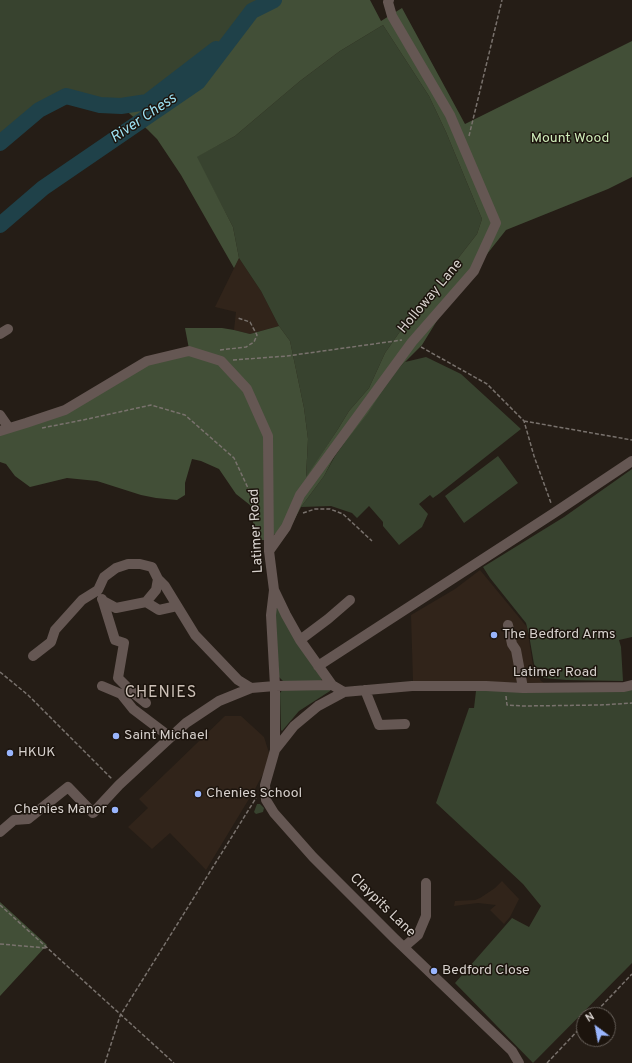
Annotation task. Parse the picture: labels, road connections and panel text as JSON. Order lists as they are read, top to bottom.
{
  "streets": {
    "street": ["Holloway Lane", "Latimer Road", "Claypits Lane"]
  },
  "crossings": [
    ["Holloway Lane", "Latimer Road"],
    ["Latimer Road", "Claypits Lane"]
  ],
  "districts": ["CHENIES"],
  "water": ["River Chess"],
  "parks": ["Mount Wood"],
  "places": [
    "The Bedford Arms",
    "Saint Michael",
    "HKUK",
    "Chenies School",
    "Chenies Manor",
    "Bedford Close"
  ],
  "north": "top left"
}
